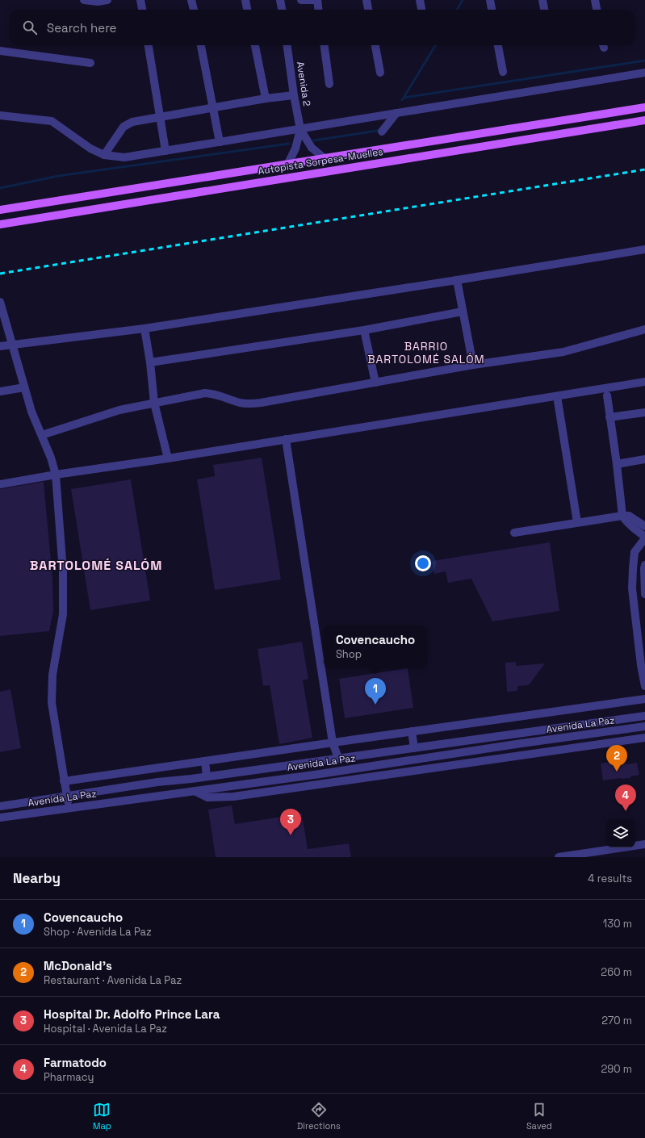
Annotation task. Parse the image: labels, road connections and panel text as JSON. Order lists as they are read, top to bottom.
{
  "streets": {
    "main road": ["Autopista Sorpesa-Muelles"],
    "street": ["Avenida 2", "Avenida La Paz"]
  },
  "districts": ["BARRIO BARTOLOMÉ SALÓM", "BARTOLOMÉ SALÓM"],
  "page": {
    "search": "Search here",
    "popup": ["Covencaucho", "Shop"],
    "pins": [
      "1",
      "2",
      "4",
      "3"
    ],
    "heading": ["Nearby", "4 results"],
    "list": [
      {
        "mark": "1",
        "name": "Covencaucho",
        "note": "Shop · Avenida La Paz",
        "value": "130 m"
      },
      {
        "mark": "2",
        "name": "McDonald's",
        "note": "Restaurant · Avenida La Paz",
        "value": "260 m"
      },
      {
        "mark": "3",
        "name": "Hospital Dr. Adolfo Prince Lara",
        "note": "Hospital · Avenida La Paz",
        "value": "270 m"
      },
      {
        "mark": "4",
        "name": "Farmatodo",
        "note": "Pharmacy",
        "value": "290 m"
      }
    ],
    "nav": ["Map", "Directions", "Saved"]
  }
}
